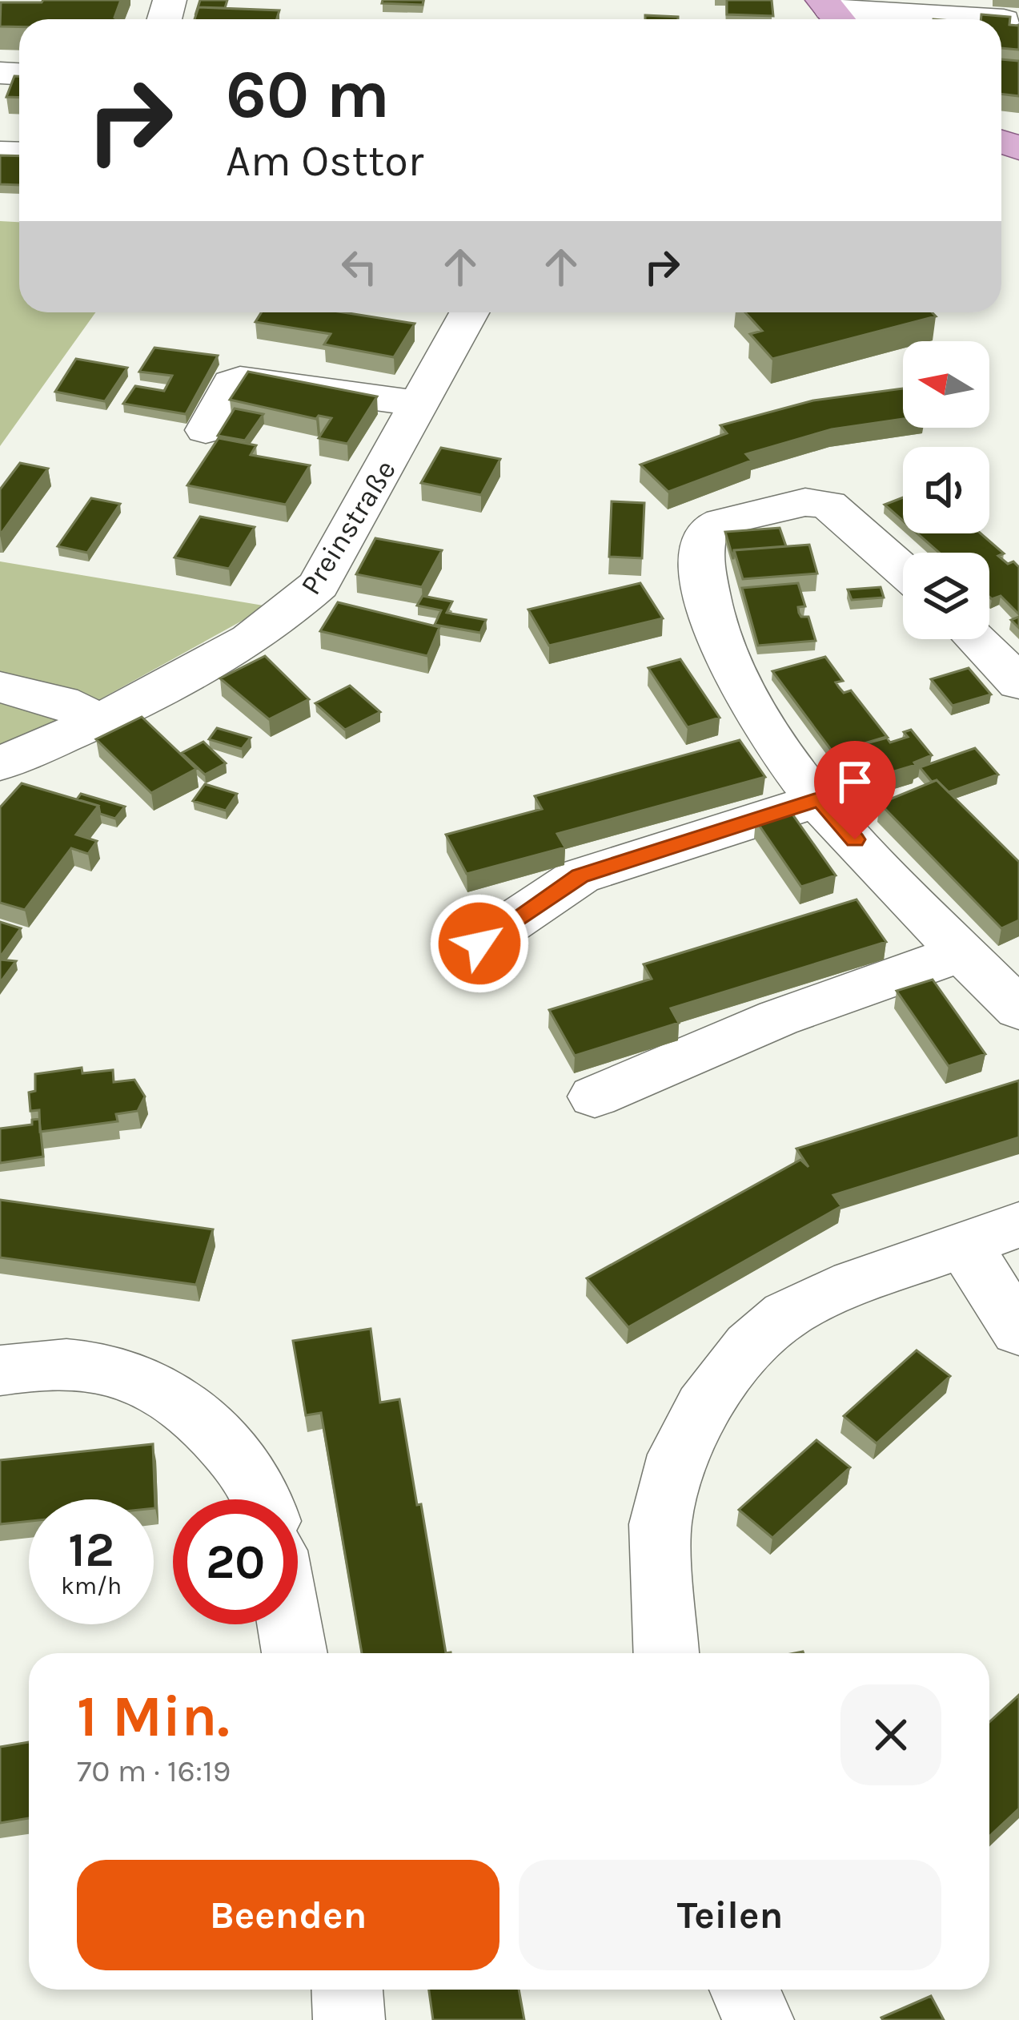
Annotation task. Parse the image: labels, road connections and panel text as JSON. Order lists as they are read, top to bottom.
{
  "streets": {
    "street": ["Preinstraße"]
  },
  "north": "left",
  "page": {
    "turn": ["60 m", "Am Osttor"],
    "speed": "12 km/h",
    "limit": "20",
    "heading": ["1 Min.", "70 m · 16:19"],
    "buttons": ["Beenden", "Teilen"]
  }
}
